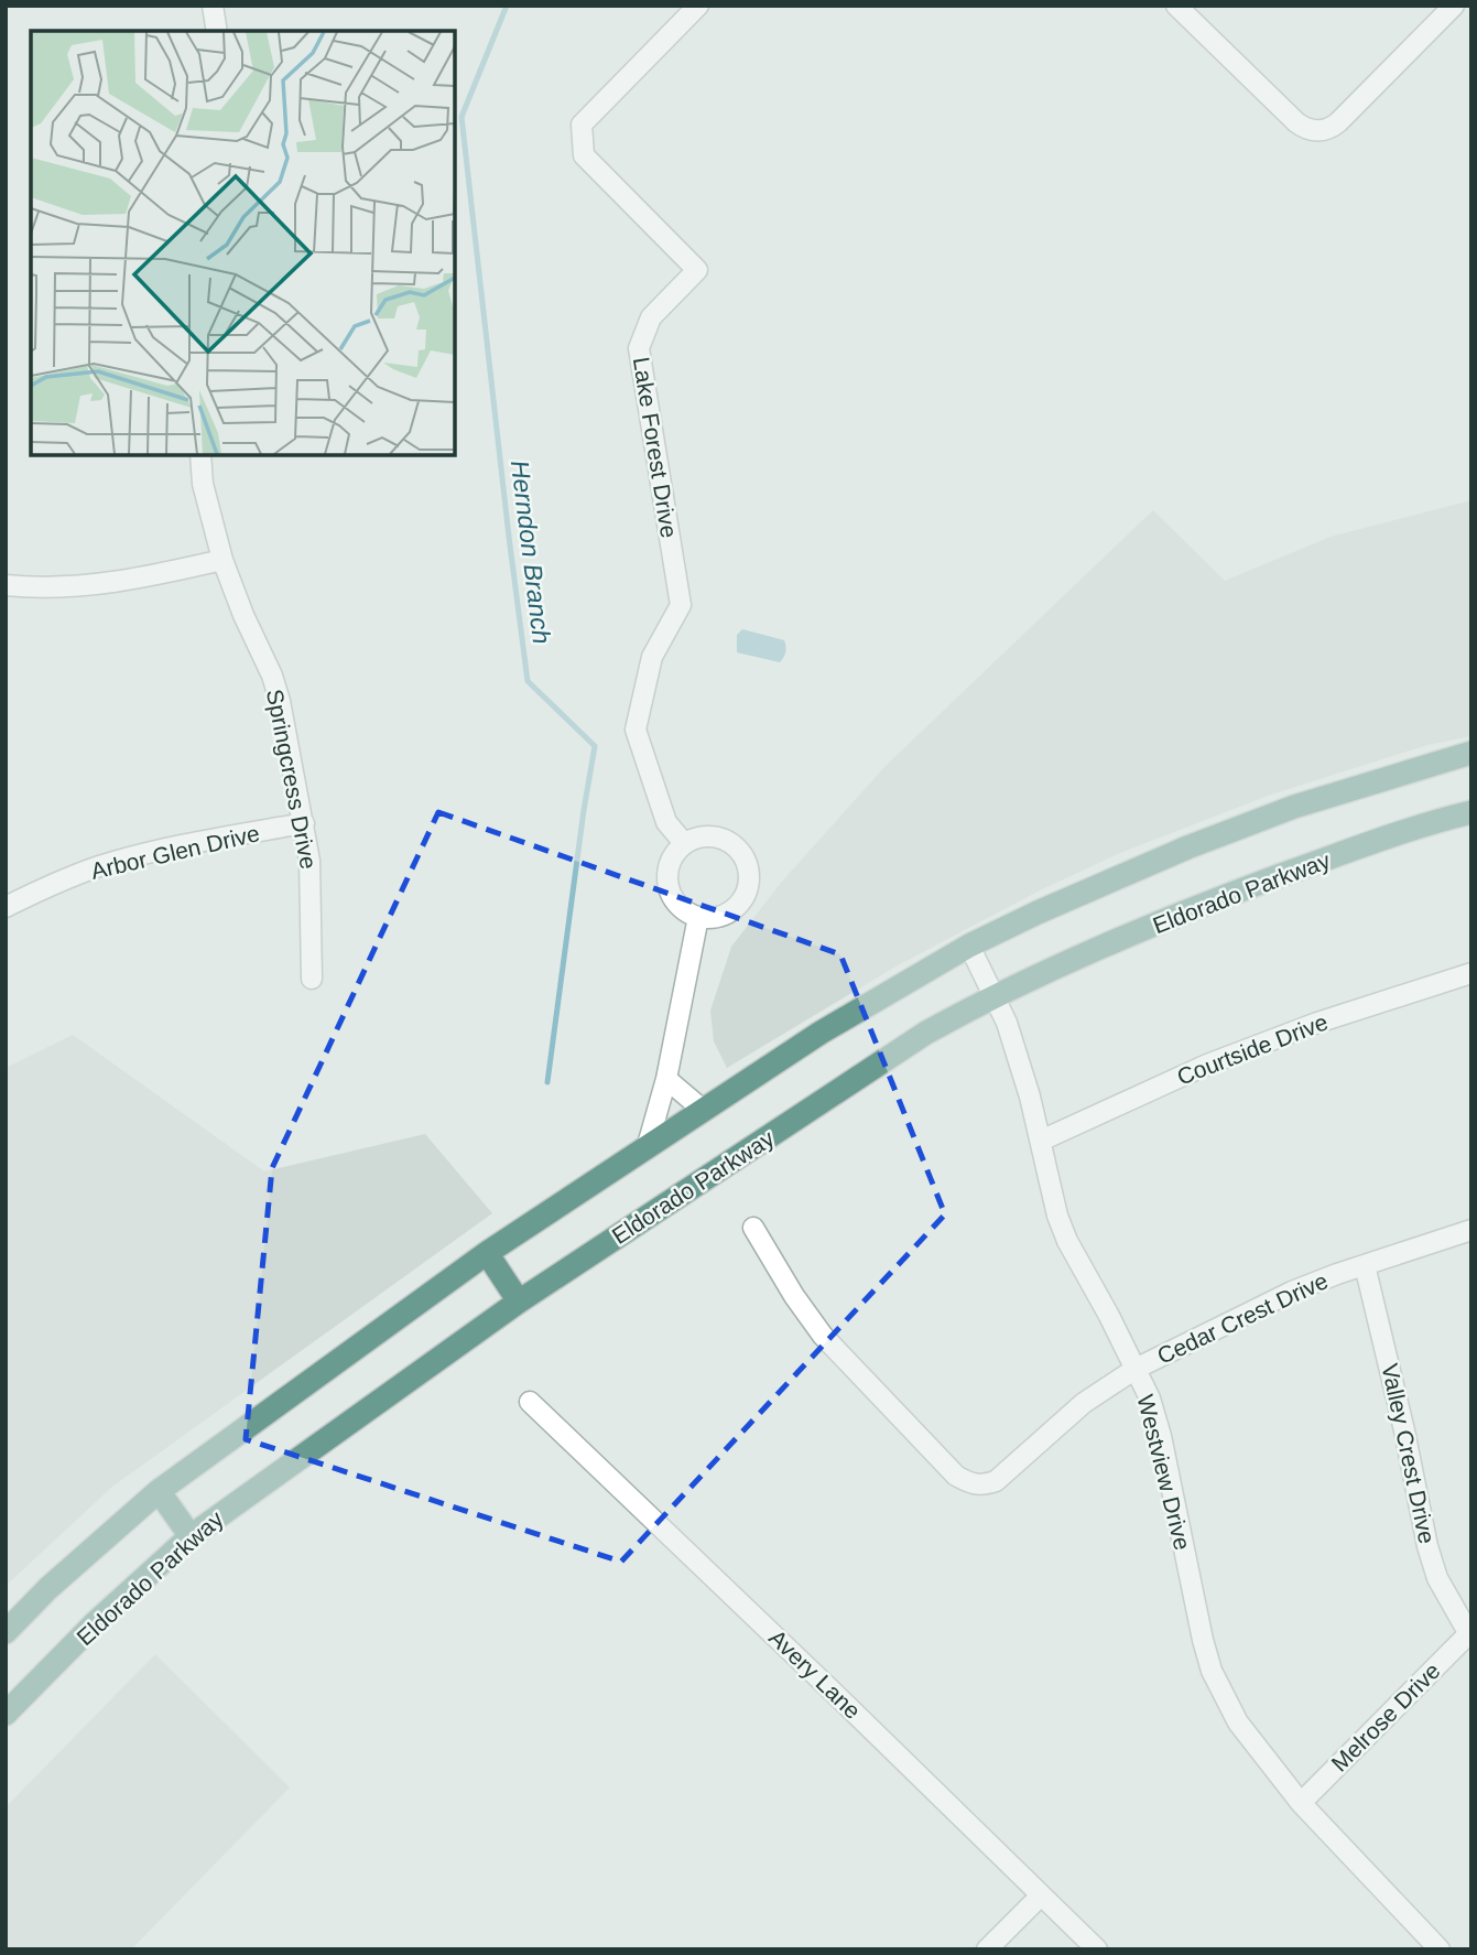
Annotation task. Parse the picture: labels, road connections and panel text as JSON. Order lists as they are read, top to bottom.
{
  "streets": {
    "main road": ["Eldorado Parkway"],
    "street": [
      "Lake Forest Drive",
      "Springcress Drive",
      "Arbor Glen Drive",
      "Courtside Drive",
      "Cedar Crest Drive",
      "Valley Crest Drive",
      "Westview Drive",
      "Avery Lane",
      "Melrose Drive"
    ]
  },
  "crossings": [
    ["Springcress Drive", "Arbor Glen Drive"],
    ["Eldorado Parkway", "Westview Drive"],
    ["Courtside Drive", "Westview Drive"],
    ["Cedar Crest Drive", "Valley Crest Drive"],
    ["Cedar Crest Drive", "Westview Drive"],
    ["Valley Crest Drive", "Melrose Drive"],
    ["Westview Drive", "Melrose Drive"]
  ],
  "water": ["Herndon Branch"]
}
